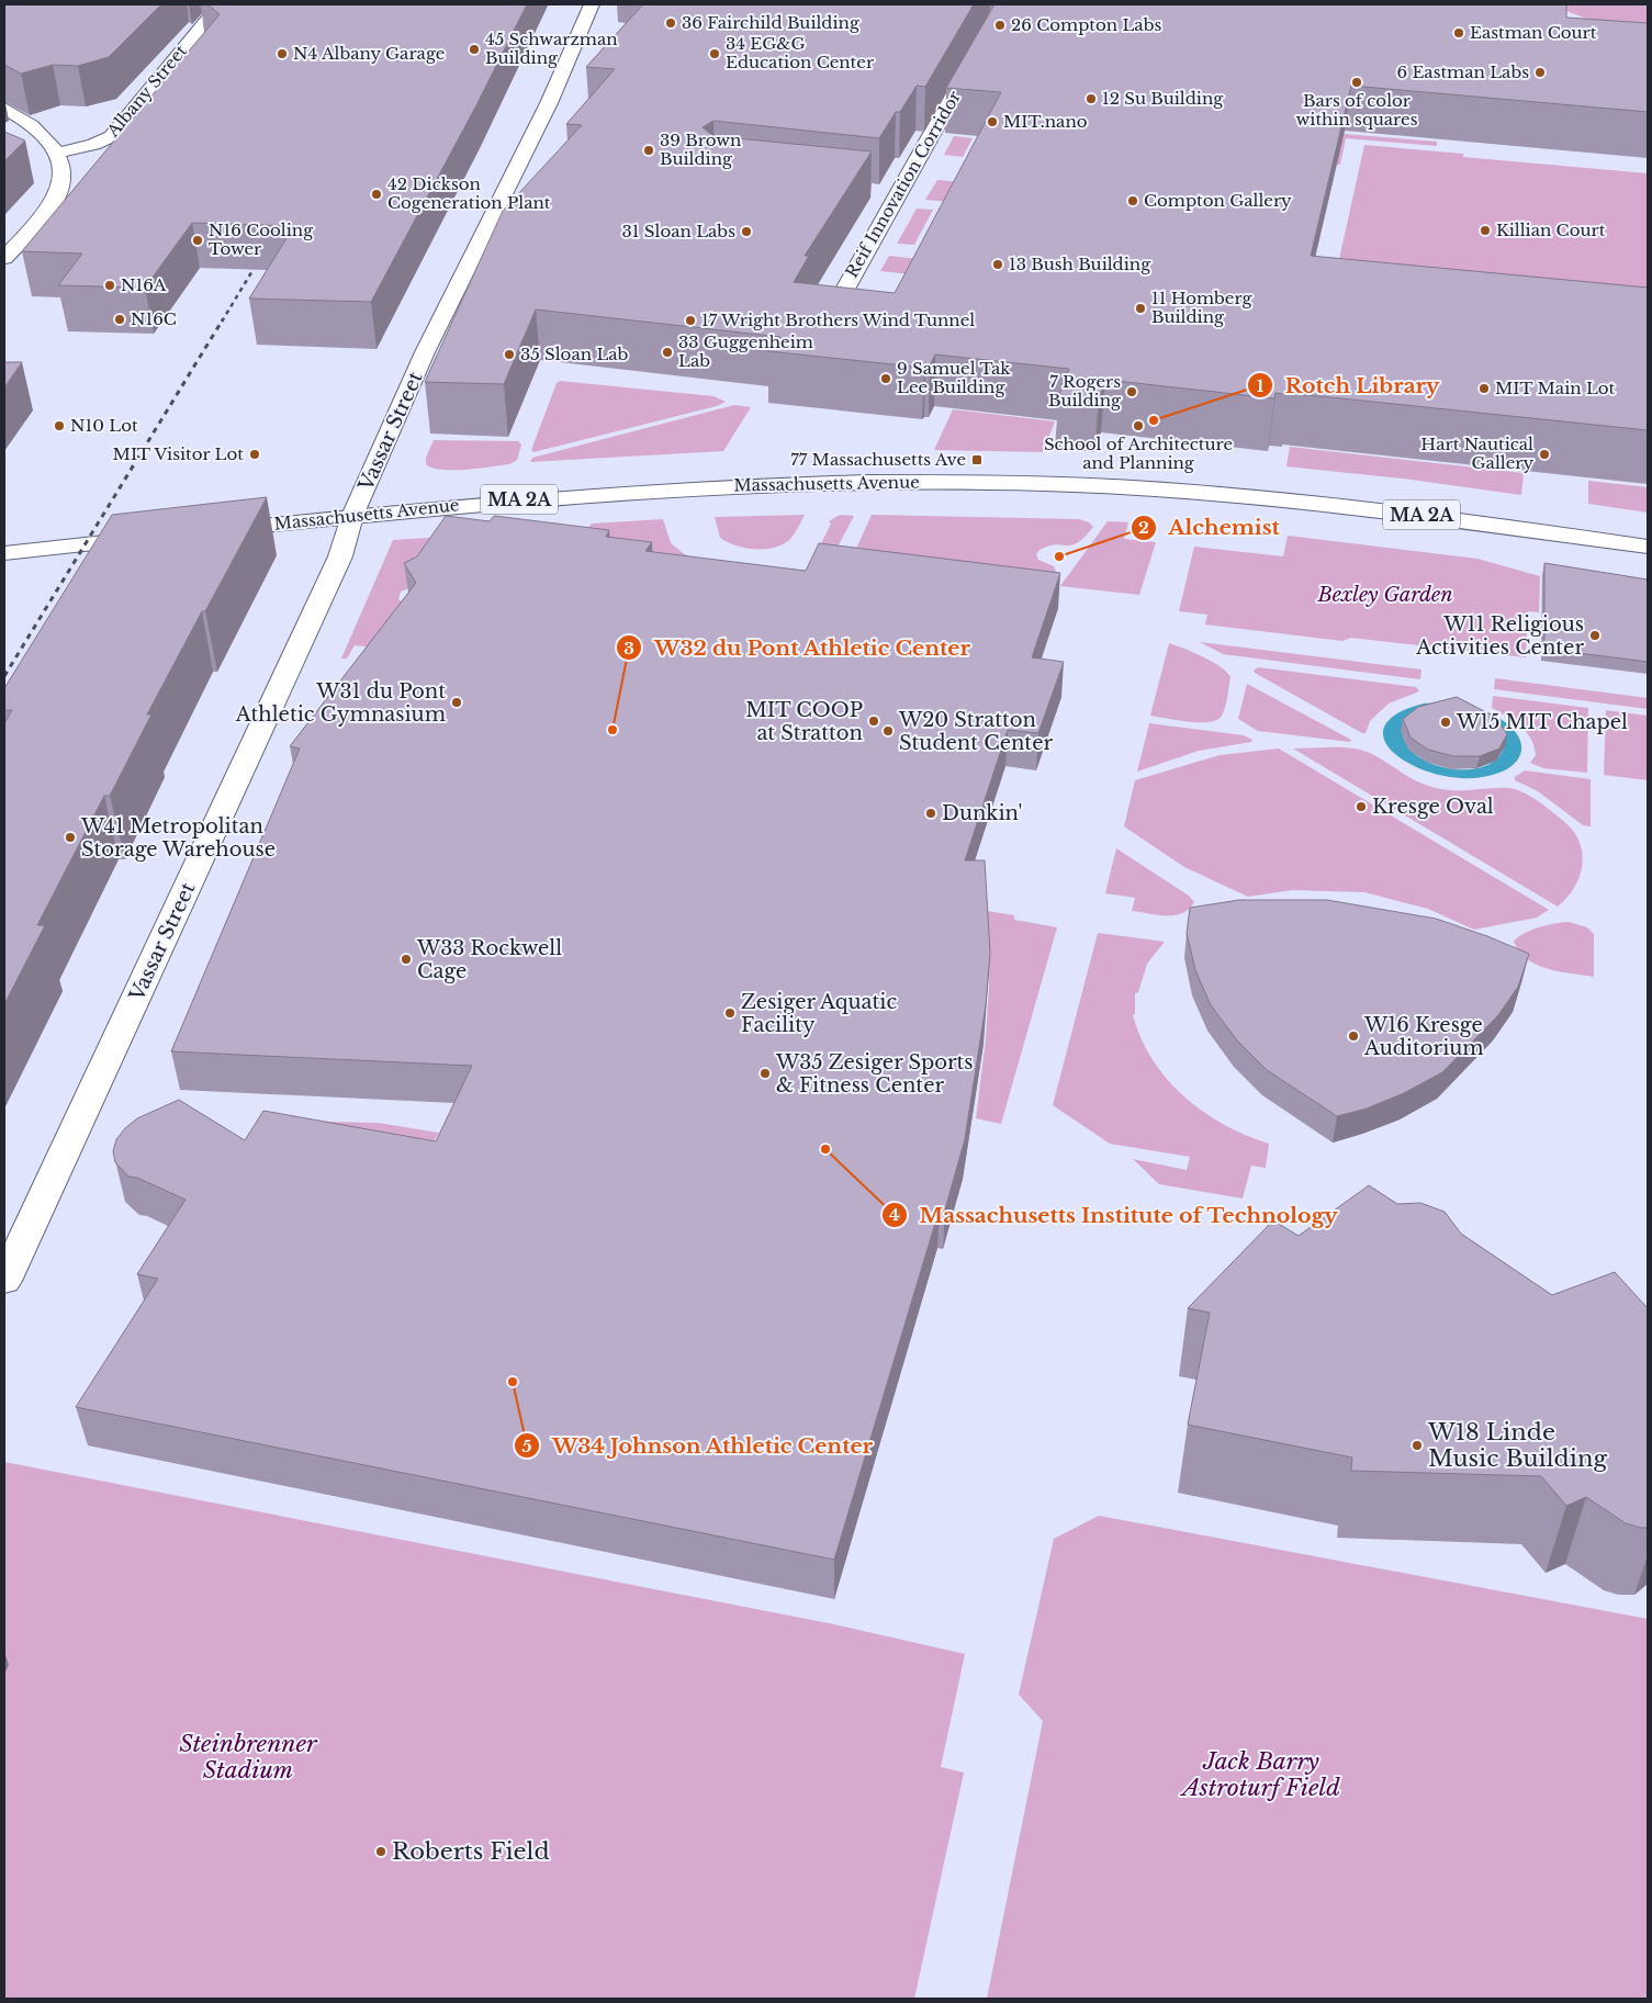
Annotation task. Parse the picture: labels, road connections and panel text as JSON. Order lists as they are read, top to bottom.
{
  "streets": {
    "main road": [
      "Albany Street",
      "Reif Innovation Corridor",
      "Vassar Street",
      "Massachusetts Avenue",
      "MA 2A"
    ]
  },
  "crossings": [
    ["Vassar Street", "Massachusetts Avenue"]
  ],
  "parks": ["Bexley Garden", "Steinbrenner Stadium", "Jack Barry Astroturf Field"],
  "places": {
    "other": [
      "36 Fairchild Building",
      "26 Compton Labs",
      "Eastman Court",
      "45 Schwarzman Building",
      "N4 Albany Garage",
      "34 EG&G Education Center",
      "6 Eastman Labs",
      "Bars of color within squares",
      "12 Su Building",
      "MIT.nano",
      "39 Brown Building",
      "42 Dickson Cogeneration Plant",
      "Compton Gallery",
      "Killian Court",
      "31 Sloan Labs",
      "N16 Cooling Tower",
      "13 Bush Building",
      "N16A",
      "11 Homberg Building",
      "N16C",
      "17 Wright Brothers Wind Tunnel",
      "33 Guggenheim Lab",
      "35 Sloan Lab",
      "9 Samuel Tak Lee Building",
      "MIT Main Lot",
      "7 Rogers Building",
      "Rotch Library",
      "N10 Lot",
      "School of Architecture and Planning",
      "MIT Visitor Lot",
      "Hart Nautical Gallery",
      "Alchemist",
      "W11 Religious Activities Center",
      "W31 du Pont Athletic Gymnasium",
      "MIT COOP at Stratton",
      "W15 MIT Chapel",
      "W32 du Pont Athletic Center",
      "W20 Stratton Student Center",
      "Kresge Oval",
      "Dunkin'",
      "W41 Metropolitan Storage Warehouse",
      "W33 Rockwell Cage",
      "Zesiger Aquatic Facility",
      "W16 Kresge Auditorium",
      "W35 Zesiger Sports & Fitness Center",
      "Massachusetts Institute of Technology",
      "W34 Johnson Athletic Center",
      "W18 Linde Music Building",
      "Roberts Field"
    ],
    "transit": ["77 Massachusetts Ave"]
  }
}
